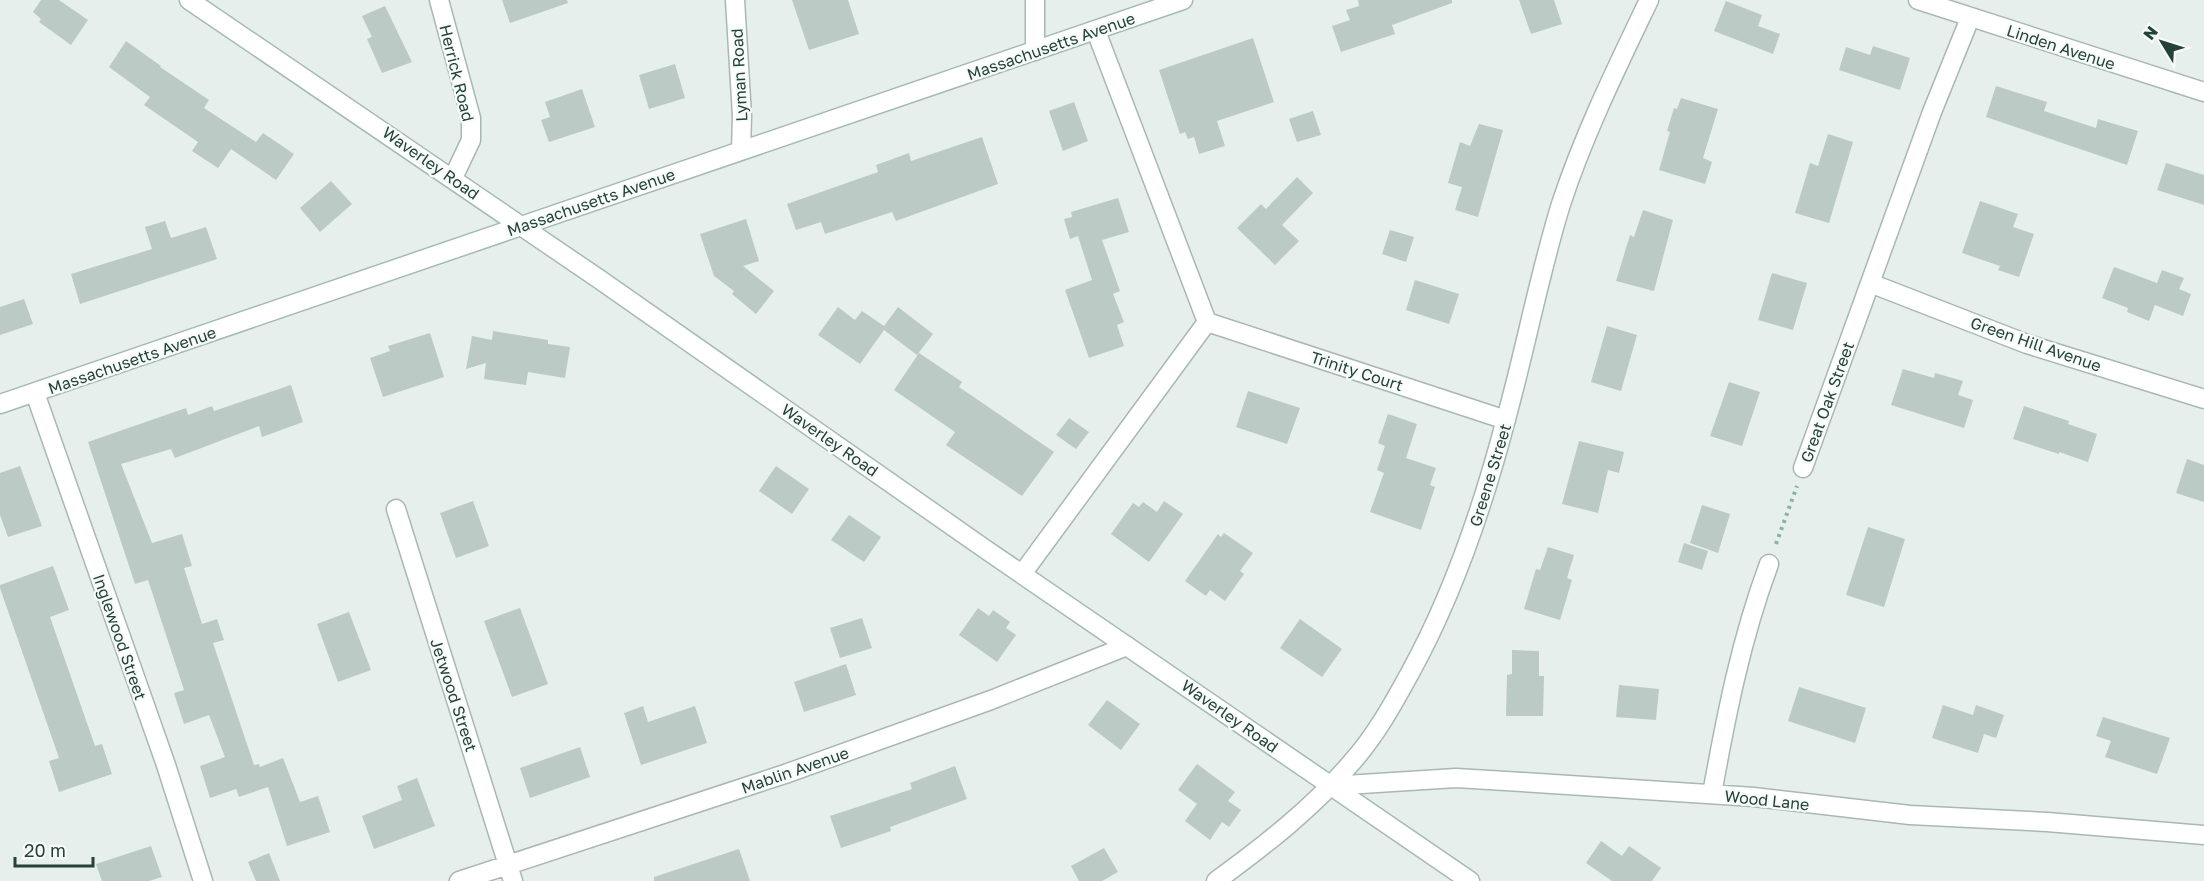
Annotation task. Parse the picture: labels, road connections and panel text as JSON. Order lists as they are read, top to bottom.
{
  "streets": {
    "street": [
      "Massachusetts Avenue",
      "Linden Avenue",
      "Herrick Road",
      "Lyman Road",
      "Waverley Road",
      "Green Hill Avenue",
      "Trinity Court",
      "Great Oak Street",
      "Greene Street",
      "Inglewood Street",
      "Jetwood Street",
      "Mablin Avenue",
      "Wood Lane"
    ]
  },
  "crossings": [
    ["Massachusetts Avenue", "Lyman Road"],
    ["Massachusetts Avenue", "Waverley Road"],
    ["Massachusetts Avenue", "Inglewood Street"],
    ["Linden Avenue", "Great Oak Street"],
    ["Herrick Road", "Waverley Road"],
    ["Waverley Road", "Greene Street"],
    ["Waverley Road", "Mablin Avenue"],
    ["Waverley Road", "Wood Lane"],
    ["Green Hill Avenue", "Great Oak Street"],
    ["Trinity Court", "Greene Street"],
    ["Greene Street", "Wood Lane"],
    ["Jetwood Street", "Mablin Avenue"]
  ],
  "scale_bar": "20 m",
  "north": "top left"
}
